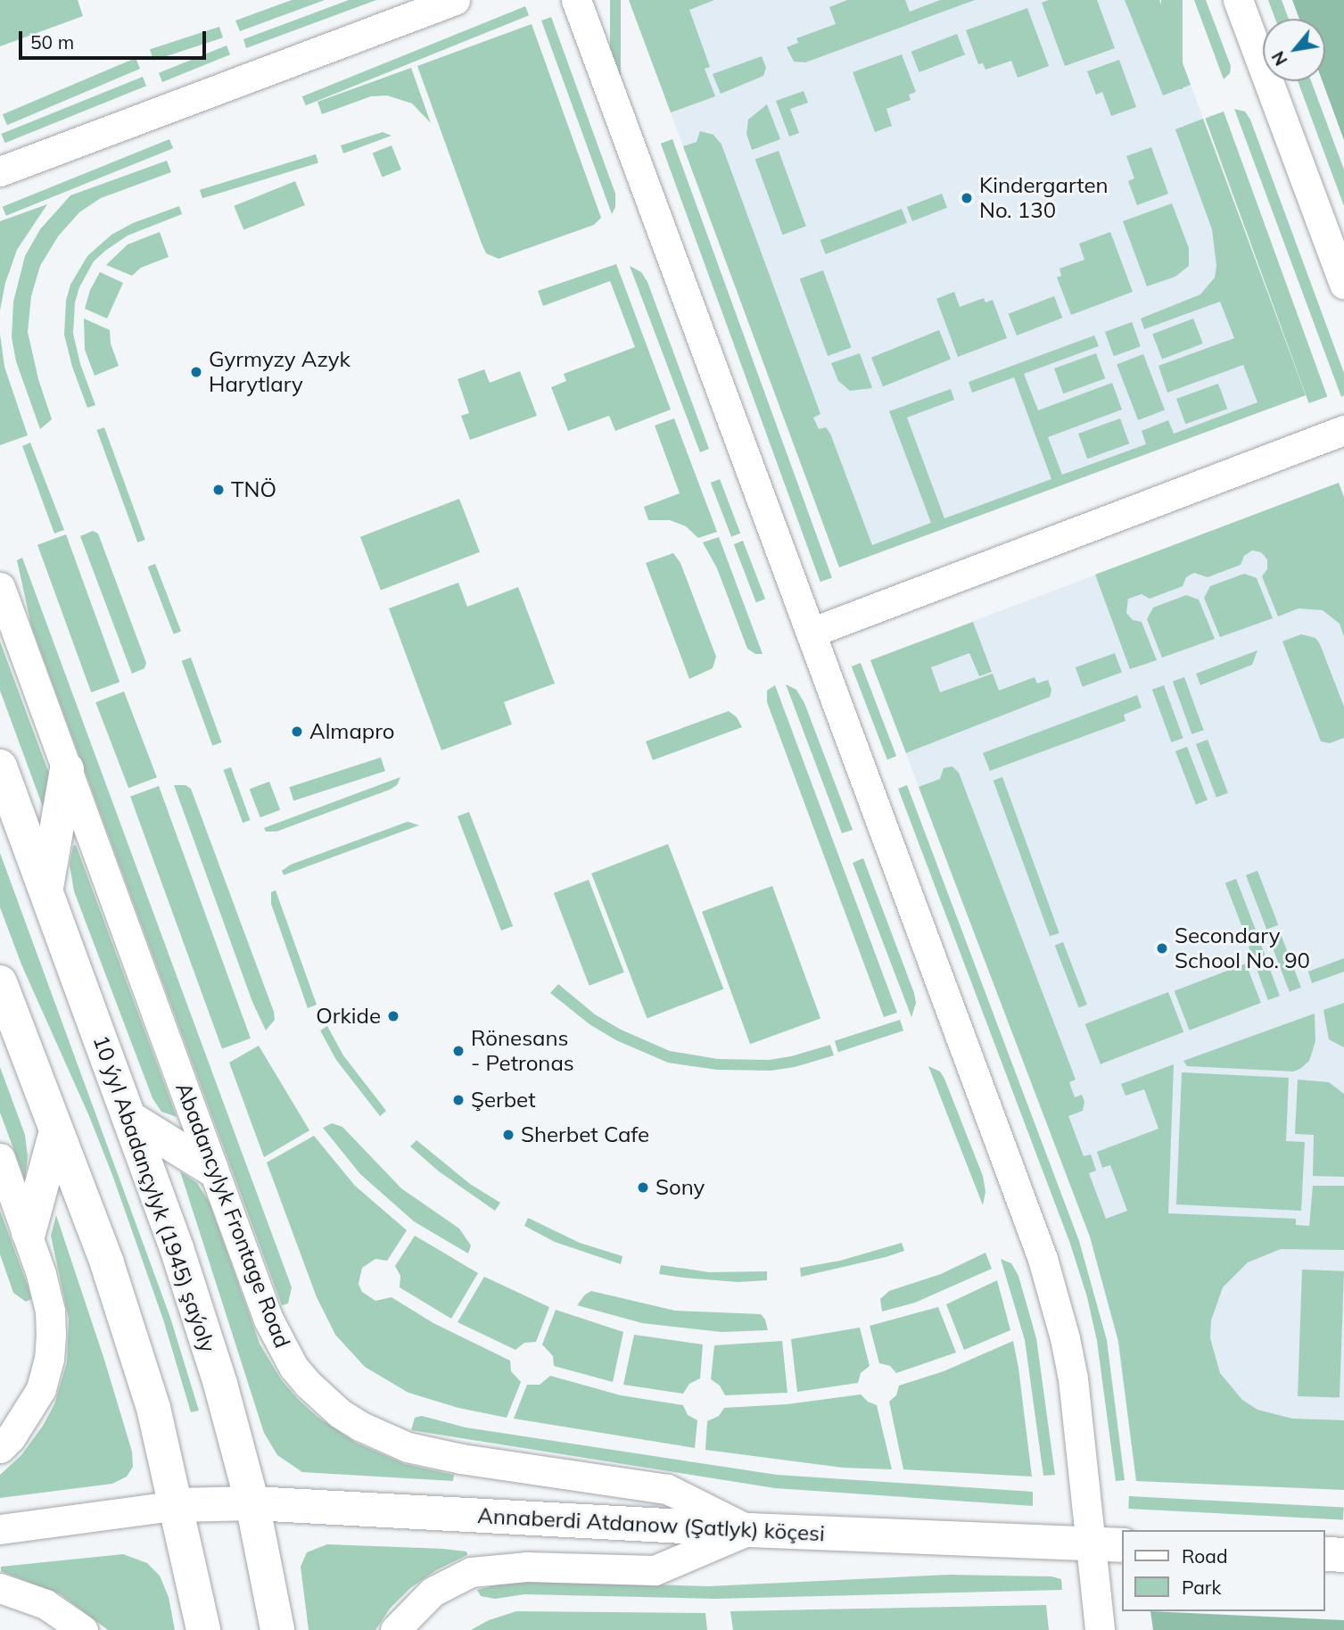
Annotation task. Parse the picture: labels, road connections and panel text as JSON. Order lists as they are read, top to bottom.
{
  "streets": {
    "main road": ["10 ýyl Abadançylyk (1945) şaýoly", "Annaberdi Atdanow (Şatlyk) köçesi"],
    "street": ["Abadancylyk Frontage Road"]
  },
  "crossings": [
    ["10 ýyl Abadançylyk (1945) şaýoly", "Annaberdi Atdanow (Şatlyk) köçesi"],
    ["Abadancylyk Frontage Road", "Annaberdi Atdanow (Şatlyk) köçesi"]
  ],
  "places": [
    "Kindergarten No. 130",
    "Gyrmyzy Azyk Harytlary",
    "TNÖ",
    "Almapro",
    "Secondary School No. 90",
    "Orkide",
    "Rönesans - Petronas",
    "Şerbet",
    "Sherbet Cafe",
    "Sony"
  ],
  "legend": ["Road", "Park"],
  "scale_bar": "50 m",
  "north": "bottom left"
}
